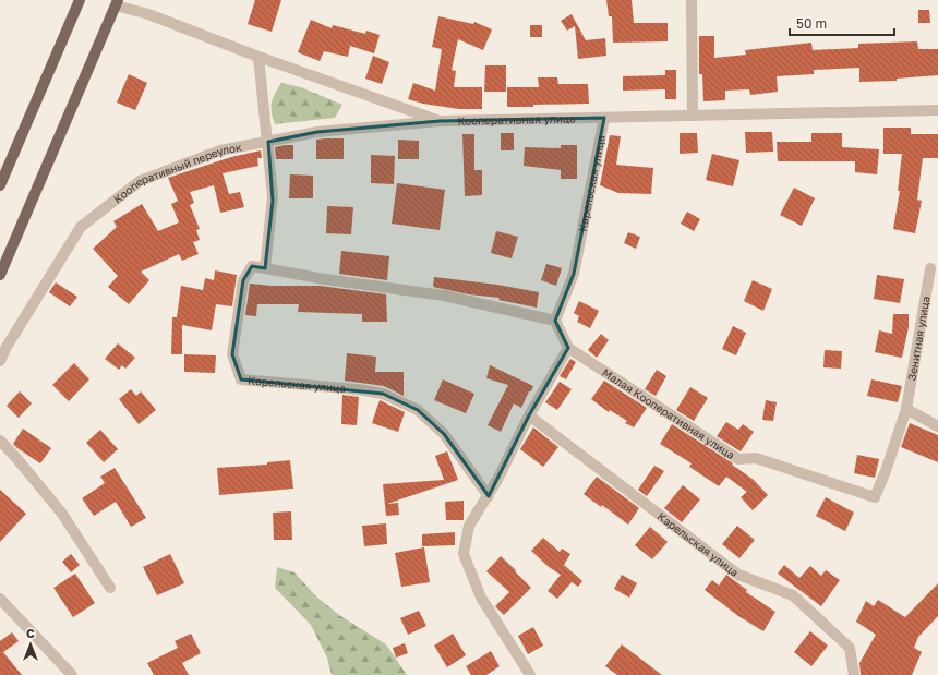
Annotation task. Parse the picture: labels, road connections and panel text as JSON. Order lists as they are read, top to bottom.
{
  "streets": {
    "street": [
      "Кооперативная улица",
      "Кооперативный переулок",
      "Карельская улица",
      "Зенитная улица",
      "Малая Кооперативная улица"
    ]
  },
  "crossings": [
    ["Кооперативная улица", "Кооперативный переулок"],
    ["Кооперативная улица", "Карельская улица"],
    ["Зенитная улица", "Малая Кооперативная улица"]
  ],
  "scale_bar": "50 m",
  "north": "top"
}
